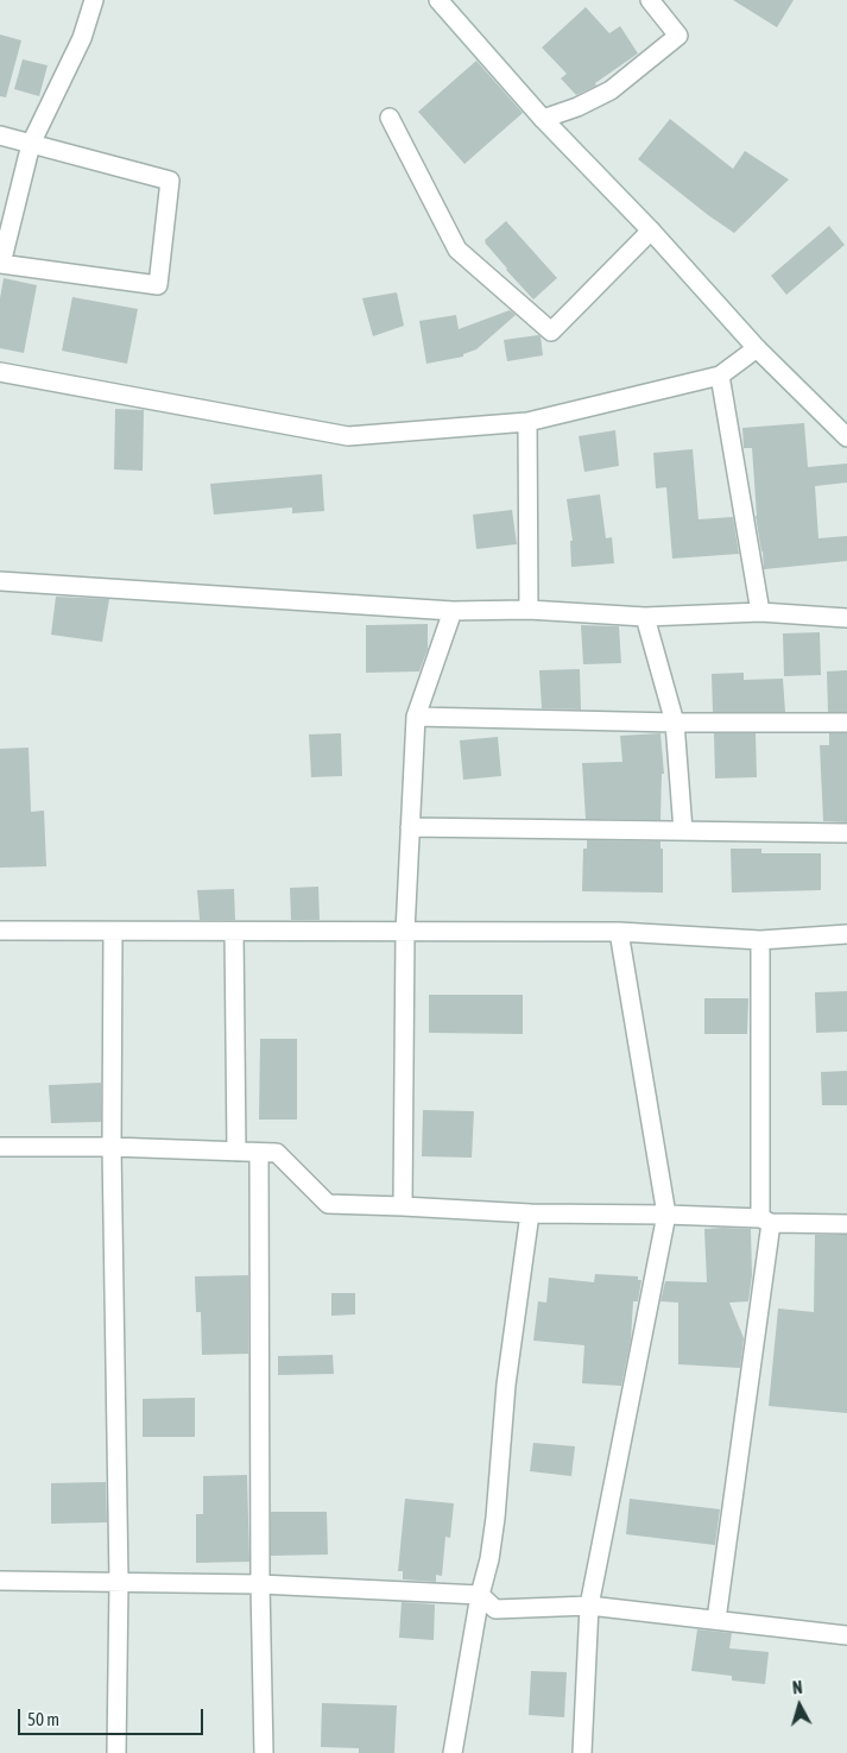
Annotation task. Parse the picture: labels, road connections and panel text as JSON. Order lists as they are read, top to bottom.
{
  "scale_bar": "50 m",
  "north": "top"
}
